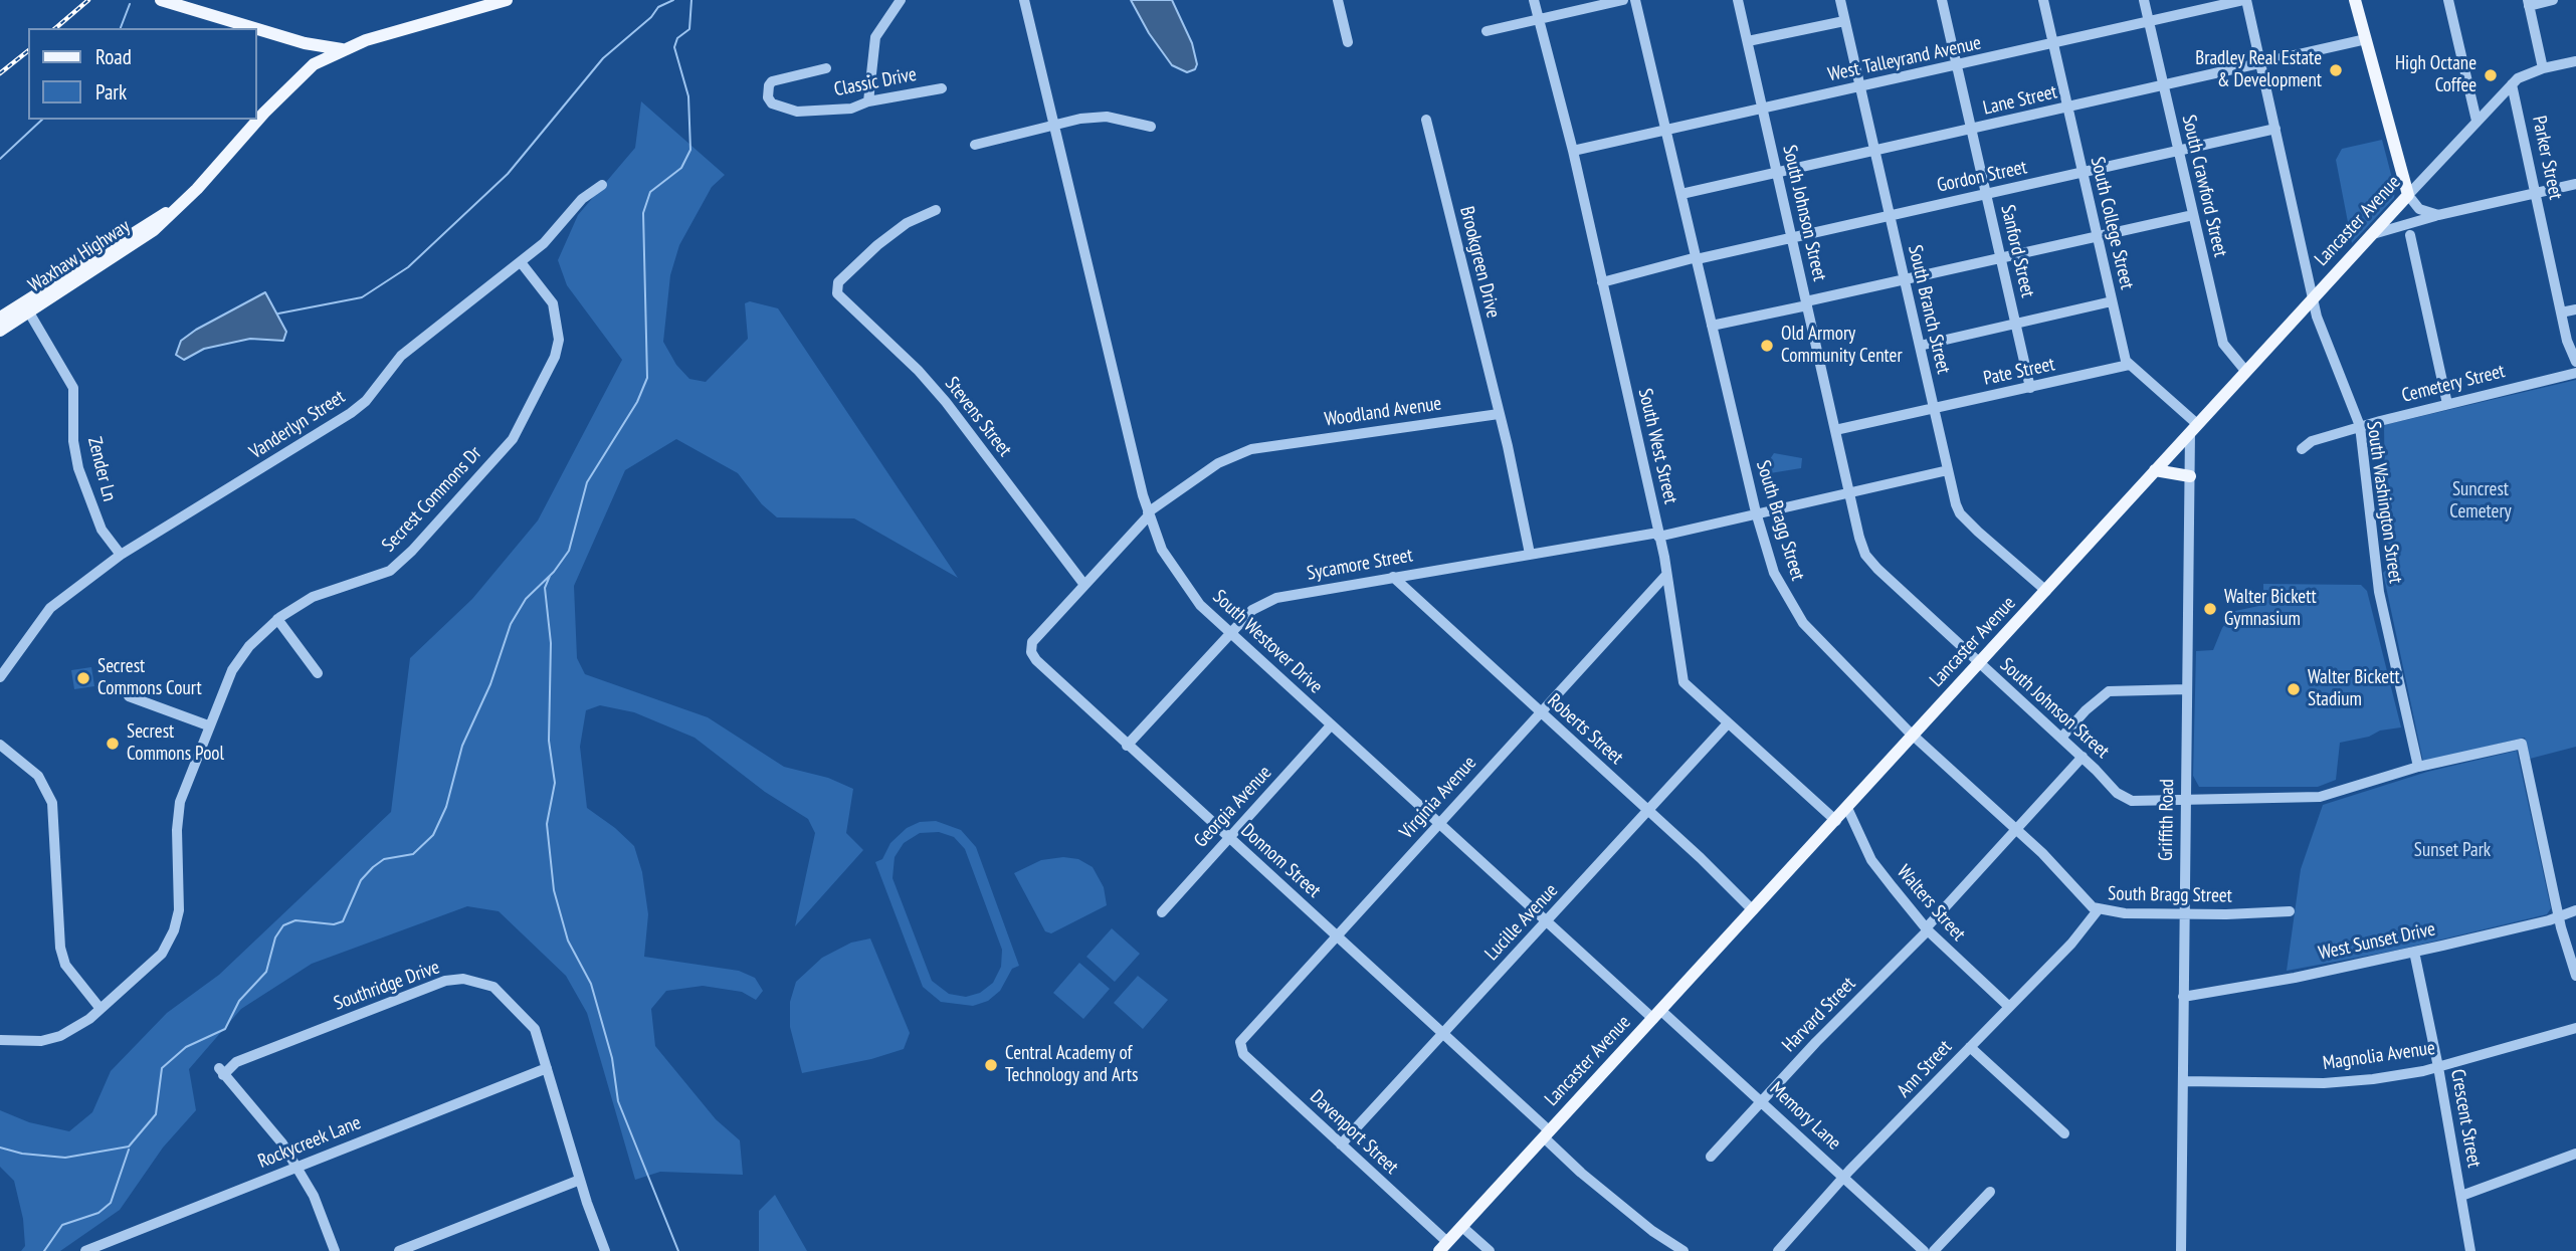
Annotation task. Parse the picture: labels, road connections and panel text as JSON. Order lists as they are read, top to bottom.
{
  "streets": {
    "main road": ["Lancaster Avenue", "Waxhaw Highway"],
    "street": [
      "West Talleyrand Avenue",
      "Classic Drive",
      "Lane Street",
      "Parker Street",
      "Gordon Street",
      "South Crawford Street",
      "South Johnson Street",
      "South College Street",
      "Sanford Street",
      "Brookgreen Drive",
      "South Branch Street",
      "Pate Street",
      "Cemetery Street",
      "Woodland Avenue",
      "Stevens Street",
      "Vanderlyn Street",
      "South West Street",
      "Zender Ln",
      "Secrest Commons Dr",
      "South Washington Street",
      "South Bragg Street",
      "Sycamore Street",
      "South Westover Drive",
      "Roberts Street",
      "Virginia Avenue",
      "Georgia Avenue",
      "Griffith Road",
      "Donnom Street",
      "Walters Street",
      "Lucille Avenue",
      "West Sunset Drive",
      "Southridge Drive",
      "Harvard Street",
      "Magnolia Avenue",
      "Ann Street",
      "Memory Lane",
      "Crescent Street",
      "Davenport Street",
      "Rockycreek Lane"
    ]
  },
  "crossings": [
    ["West Talleyrand Avenue", "South Crawford Street"],
    ["West Talleyrand Avenue", "South Johnson Street"],
    ["West Talleyrand Avenue", "South College Street"],
    ["West Talleyrand Avenue", "Sanford Street"],
    ["West Talleyrand Avenue", "South Branch Street"],
    ["West Talleyrand Avenue", "South West Street"],
    ["West Talleyrand Avenue", "South Washington Street"],
    ["West Talleyrand Avenue", "South Bragg Street"],
    ["Lane Street", "South Crawford Street"],
    ["Lane Street", "South Johnson Street"],
    ["Lane Street", "South College Street"],
    ["Lane Street", "Sanford Street"],
    ["Lane Street", "South Branch Street"],
    ["Lane Street", "South Washington Street"],
    ["Lane Street", "South Bragg Street"],
    ["Parker Street", "Lancaster Avenue"],
    ["Gordon Street", "South Crawford Street"],
    ["Gordon Street", "South Johnson Street"],
    ["Gordon Street", "South College Street"],
    ["Gordon Street", "Sanford Street"],
    ["Gordon Street", "South Branch Street"],
    ["Gordon Street", "South West Street"],
    ["Gordon Street", "South Washington Street"],
    ["Gordon Street", "South Bragg Street"],
    ["South Crawford Street", "Lancaster Avenue"],
    ["South Johnson Street", "Lancaster Avenue"],
    ["South Johnson Street", "Pate Street"],
    ["South Johnson Street", "South Washington Street"],
    ["South Johnson Street", "Sycamore Street"],
    ["South Johnson Street", "Griffith Road"],
    ["South Johnson Street", "West Sunset Drive"],
    ["South Johnson Street", "Harvard Street"],
    ["Lancaster Avenue", "South Branch Street"],
    ["Lancaster Avenue", "South West Street"],
    ["Lancaster Avenue", "South Washington Street"],
    ["Lancaster Avenue", "South Bragg Street"],
    ["Lancaster Avenue", "South Westover Drive"],
    ["Lancaster Avenue", "Roberts Street"],
    ["Lancaster Avenue", "Griffith Road"],
    ["Lancaster Avenue", "Donnom Street"],
    ["Lancaster Avenue", "Walters Street"],
    ["Lancaster Avenue", "Memory Lane"],
    ["Lancaster Avenue", "Davenport Street"],
    ["South College Street", "Pate Street"],
    ["Sanford Street", "Pate Street"],
    ["Waxhaw Highway", "Zender Ln"],
    ["Brookgreen Drive", "Woodland Avenue"],
    ["South Branch Street", "Pate Street"],
    ["South Branch Street", "Sycamore Street"],
    ["Cemetery Street", "South Washington Street"],
    ["Woodland Avenue", "Stevens Street"],
    ["Woodland Avenue", "South Westover Drive"],
    ["Woodland Avenue", "Donnom Street"],
    ["Vanderlyn Street", "Zender Ln"],
    ["Vanderlyn Street", "Secrest Commons Dr"],
    ["South West Street", "Sycamore Street"],
    ["South West Street", "Virginia Avenue"],
    ["South West Street", "Lucille Avenue"],
    ["South Bragg Street", "Sycamore Street"],
    ["South Bragg Street", "Griffith Road"],
    ["South Bragg Street", "Harvard Street"],
    ["South Bragg Street", "Ann Street"],
    ["Sycamore Street", "South Westover Drive"],
    ["Sycamore Street", "Roberts Street"],
    ["Sycamore Street", "Donnom Street"],
    ["South Westover Drive", "Virginia Avenue"],
    ["South Westover Drive", "Georgia Avenue"],
    ["South Westover Drive", "Lucille Avenue"],
    ["South Westover Drive", "Memory Lane"],
    ["Roberts Street", "Virginia Avenue"],
    ["Roberts Street", "Lucille Avenue"],
    ["Virginia Avenue", "Donnom Street"],
    ["Virginia Avenue", "Davenport Street"],
    ["Georgia Avenue", "Donnom Street"],
    ["Griffith Road", "West Sunset Drive"],
    ["Griffith Road", "Magnolia Avenue"],
    ["Donnom Street", "Lucille Avenue"],
    ["Walters Street", "Harvard Street"],
    ["Walters Street", "Ann Street"],
    ["Lucille Avenue", "Davenport Street"],
    ["West Sunset Drive", "Crescent Street"],
    ["Southridge Drive", "Rockycreek Lane"],
    ["Harvard Street", "Memory Lane"],
    ["Magnolia Avenue", "Crescent Street"],
    ["Ann Street", "Memory Lane"]
  ],
  "parks": ["Suncrest Cemetery", "Sunset Park"],
  "places": [
    "Bradley Real Estate & Development",
    "High Octane Coffee",
    "Old Armory Community Center",
    "Walter Bickett Gymnasium",
    "Secrest Commons Court",
    "Walter Bickett Stadium",
    "Secrest Commons Pool",
    "Central Academy of Technology and Arts"
  ],
  "legend": ["Road", "Park"]
}
